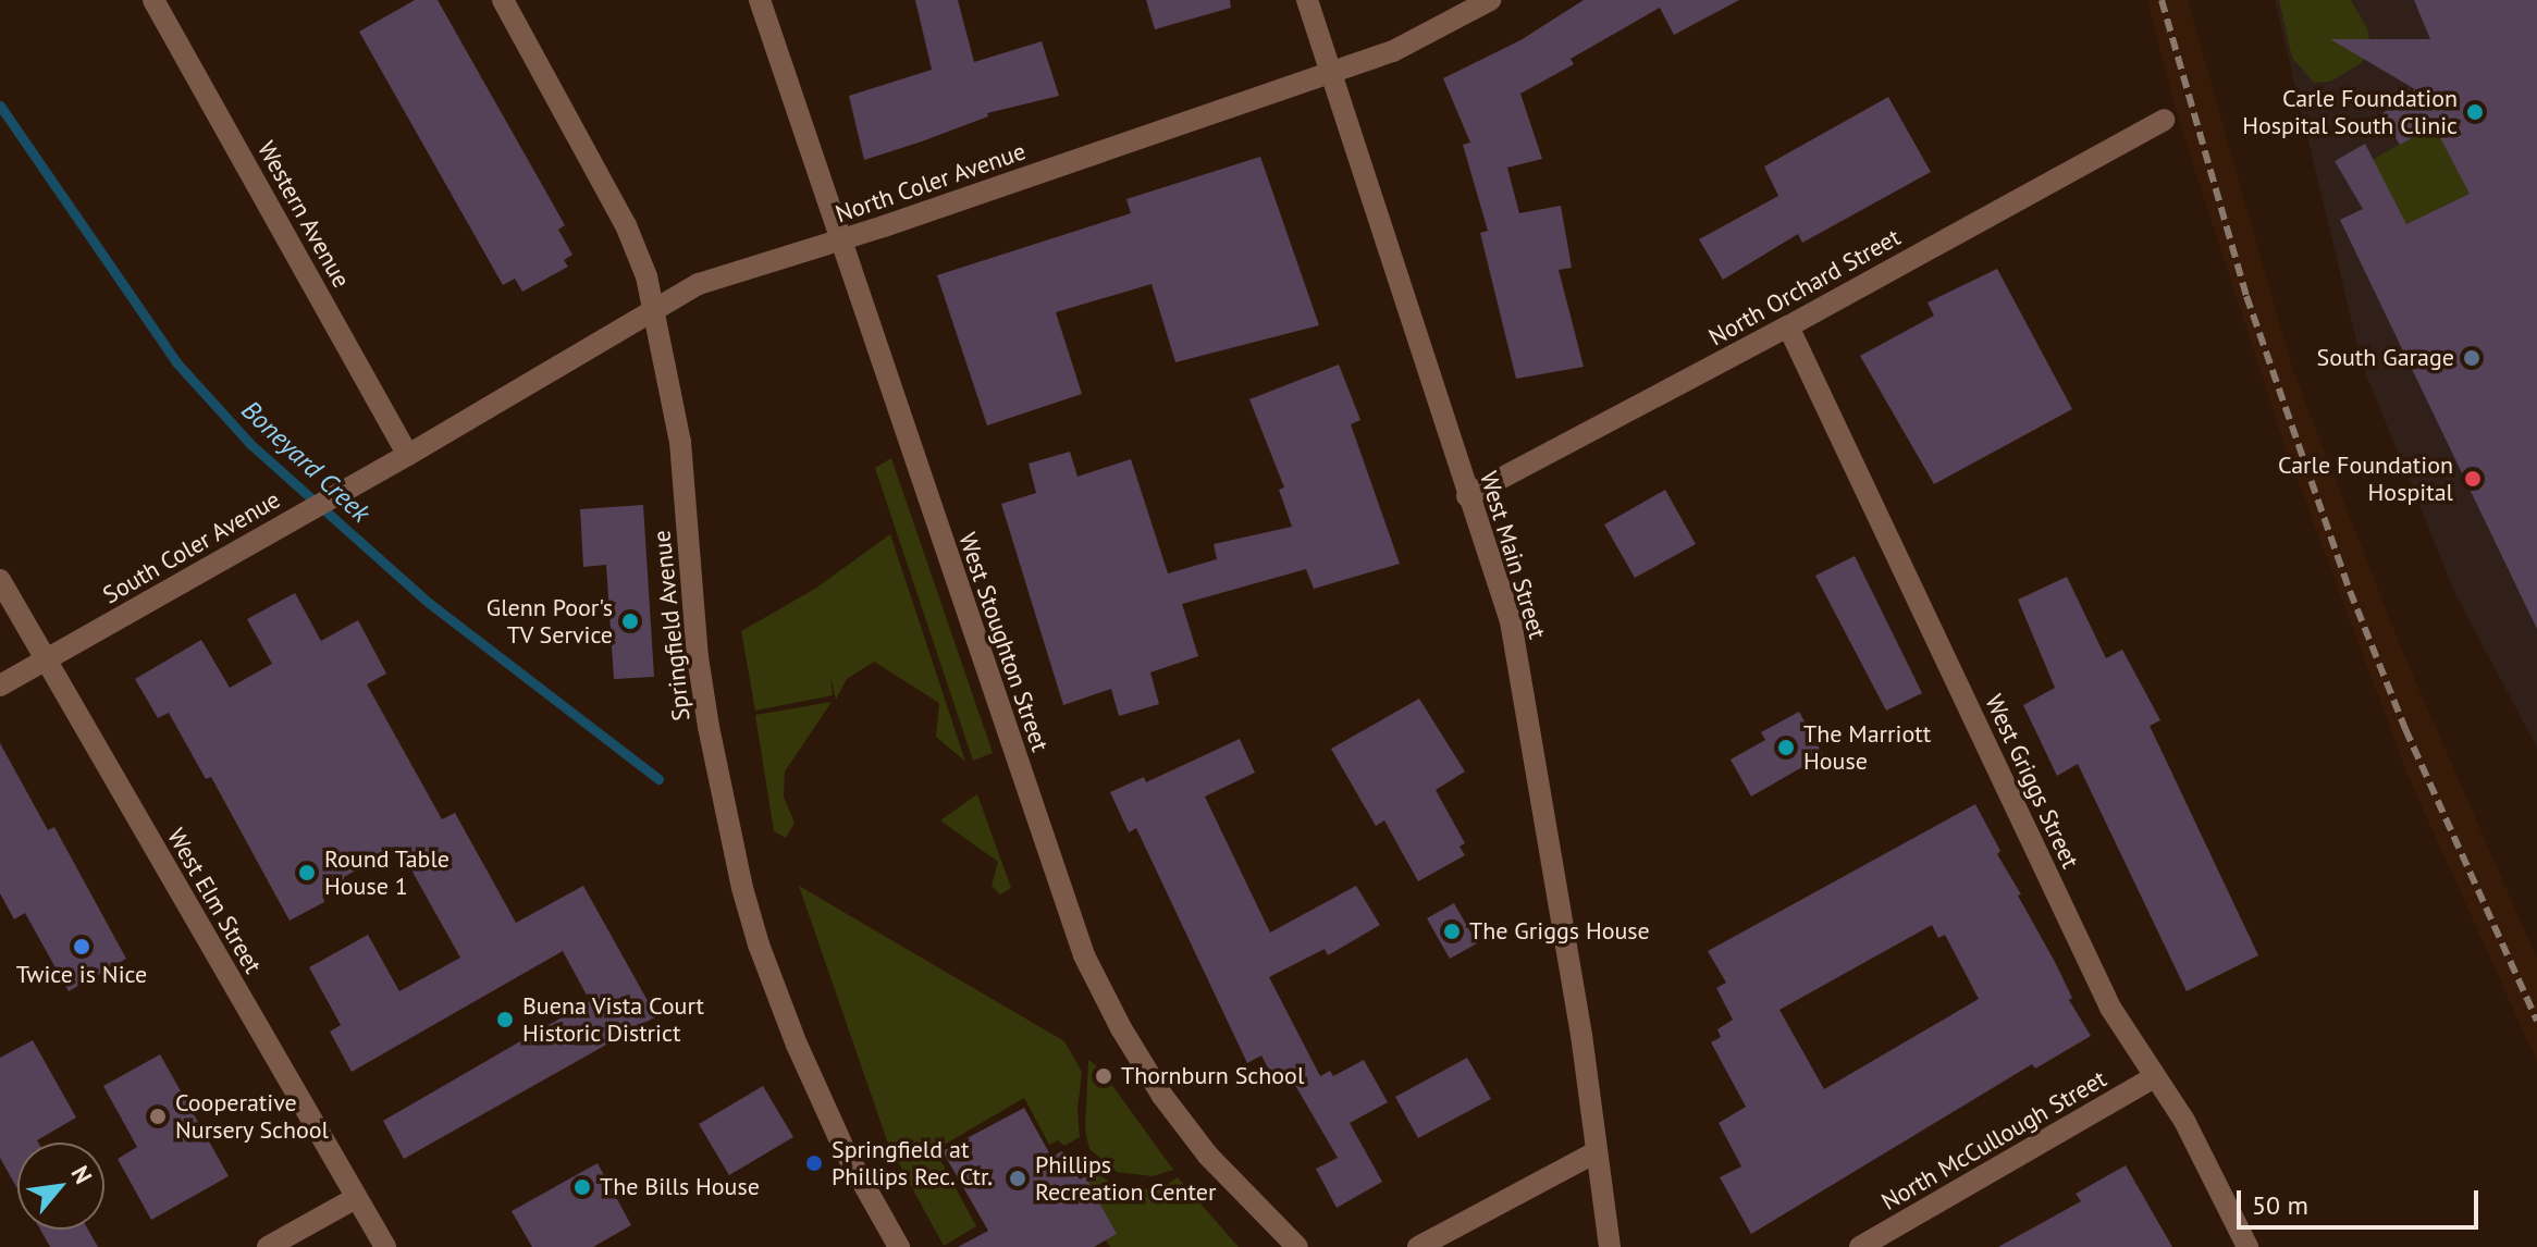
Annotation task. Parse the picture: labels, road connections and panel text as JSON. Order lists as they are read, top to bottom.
{
  "streets": {
    "street": [
      "North Coler Avenue",
      "Western Avenue",
      "North Orchard Street",
      "South Coler Avenue",
      "West Main Street",
      "Springfield Avenue",
      "West Stoughton Street",
      "West Griggs Street",
      "West Elm Street",
      "North McCullough Street"
    ]
  },
  "crossings": [
    ["North Coler Avenue", "Western Avenue"],
    ["North Coler Avenue", "South Coler Avenue"],
    ["North Coler Avenue", "West Main Street"],
    ["North Coler Avenue", "Springfield Avenue"],
    ["North Coler Avenue", "West Stoughton Street"],
    ["Western Avenue", "South Coler Avenue"],
    ["North Orchard Street", "West Main Street"],
    ["North Orchard Street", "West Griggs Street"],
    ["South Coler Avenue", "West Elm Street"],
    ["West Griggs Street", "North McCullough Street"]
  ],
  "water": ["Boneyard Creek"],
  "places": [
    "Carle Foundation Hospital South Clinic",
    "South Garage",
    "Carle Foundation Hospital",
    "Glenn Poor's TV Service",
    "The Marriott House",
    "Round Table House 1",
    "The Griggs House",
    "Twice is Nice",
    "Buena Vista Court Historic District",
    "Thornburn School",
    "Cooperative Nursery School",
    "Springfield at Phillips Rec. Ctr.",
    "Phillips Recreation Center",
    "The Bills House"
  ],
  "scale_bar": "50 m",
  "north": "top right"
}
